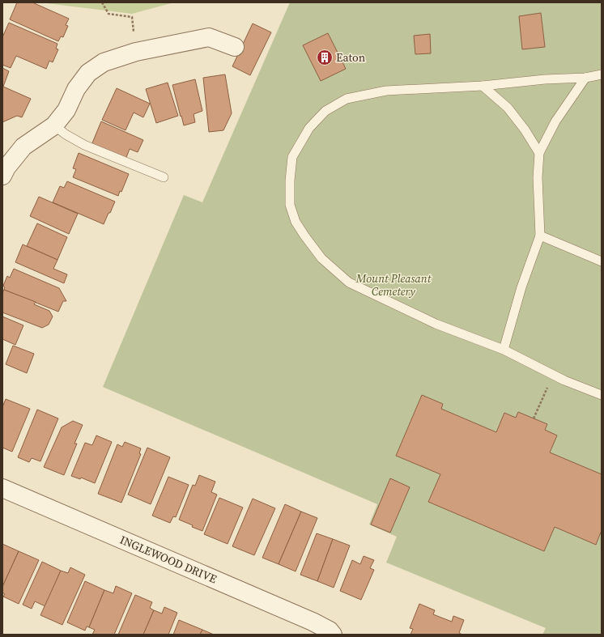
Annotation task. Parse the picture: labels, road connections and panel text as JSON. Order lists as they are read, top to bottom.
{
  "streets": {
    "street": ["INGLEWOOD DRIVE"]
  },
  "parks": ["Mount Pleasant Cemetery"],
  "places": {
    "building": ["Eaton"]
  }
}
